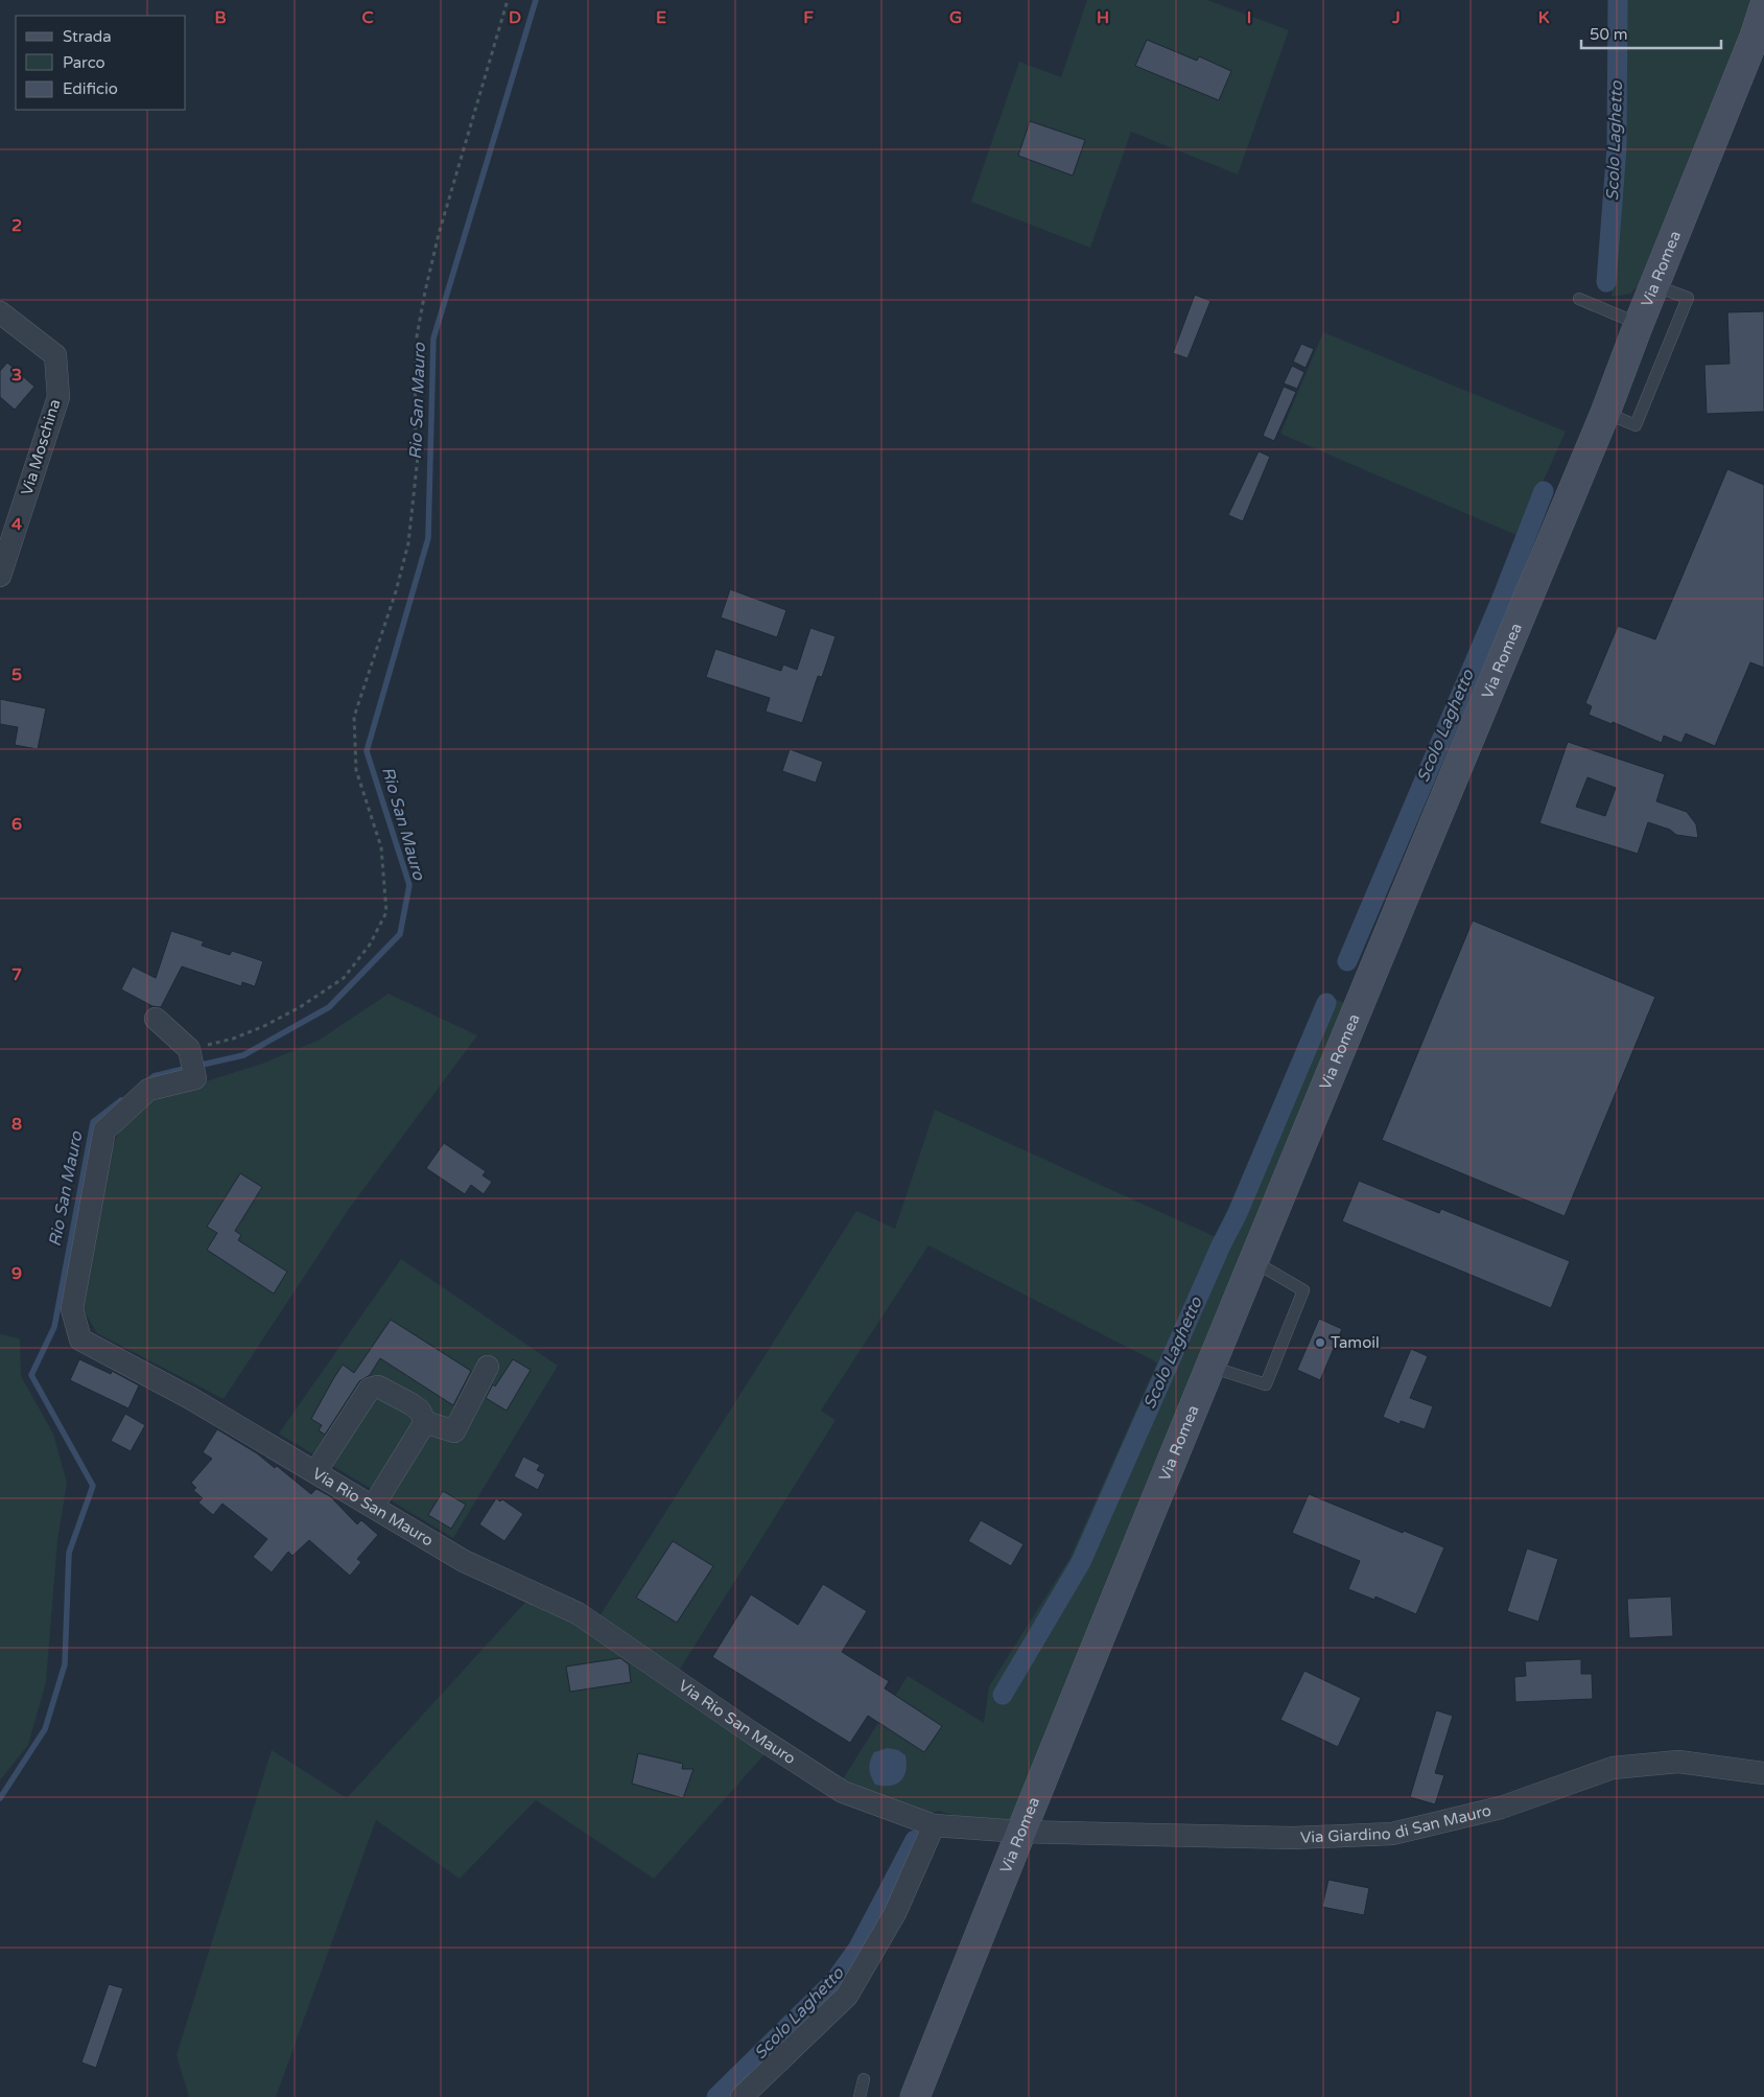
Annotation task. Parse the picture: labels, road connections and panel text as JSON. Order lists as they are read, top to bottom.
{
  "streets": {
    "main road": ["Via Romea"],
    "street": ["Via Moschina", "Via Rio San Mauro", "Via Giardino di San Mauro"]
  },
  "crossings": [
    ["Via Romea", "Via Rio San Mauro"],
    ["Via Romea", "Via Giardino di San Mauro"],
    ["Via Rio San Mauro", "Via Giardino di San Mauro"]
  ],
  "water": ["Scolo Laghetto", "Rio San Mauro"],
  "places": ["Tamoil"],
  "legend": ["Strada", "Parco", "Edificio"],
  "scale_bar": "50 m",
  "grid": {
    "columns": [
      "B",
      "C",
      "D",
      "E",
      "F",
      "G",
      "H",
      "I",
      "J",
      "K"
    ],
    "rows": [
      "2",
      "3",
      "4",
      "5",
      "6",
      "7",
      "8",
      "9"
    ]
  }
}
